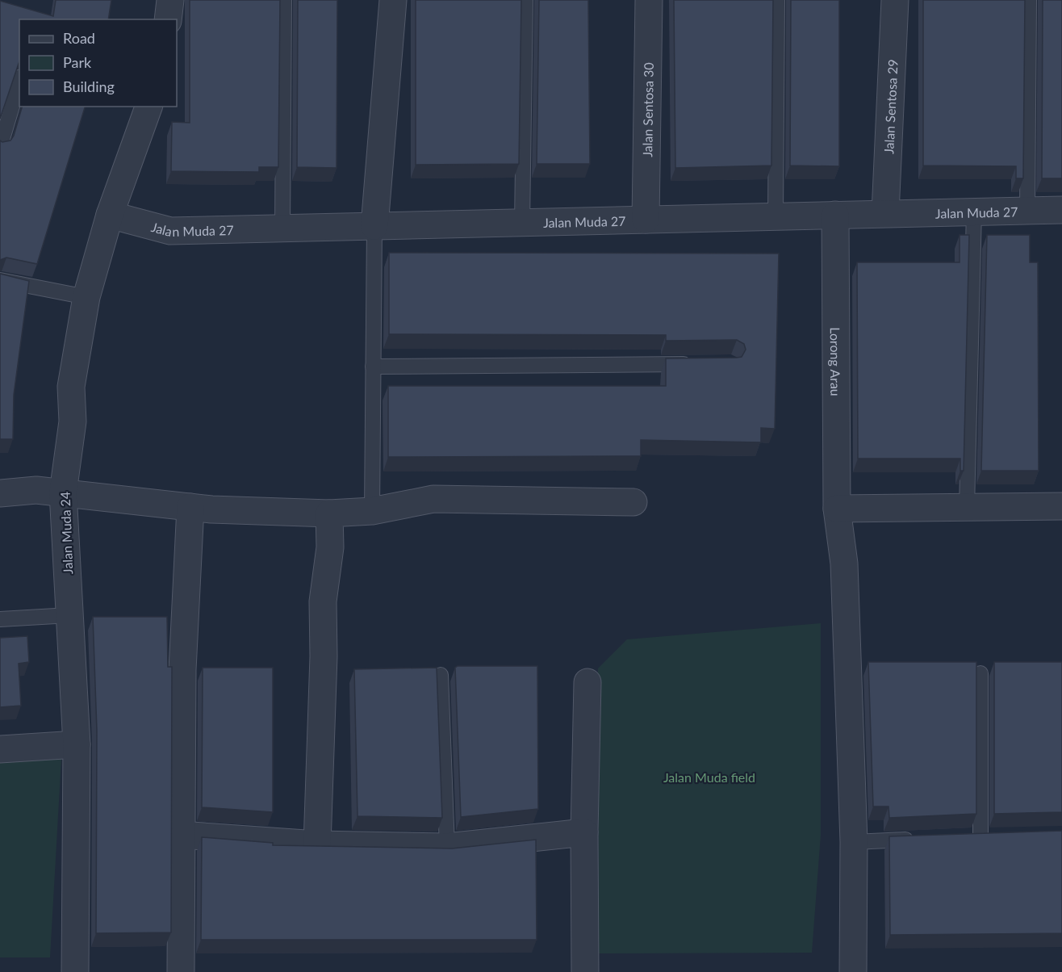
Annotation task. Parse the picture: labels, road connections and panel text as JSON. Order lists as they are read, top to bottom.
{
  "streets": {
    "street": [
      "Jalan Sentosa 29",
      "Jalan Sentosa 30",
      "Jalan Muda 27",
      "Lorong Arau",
      "Jalan Muda 24"
    ]
  },
  "crossings": [
    ["Jalan Sentosa 29", "Jalan Muda 27"],
    ["Jalan Sentosa 30", "Jalan Muda 27"],
    ["Jalan Muda 27", "Lorong Arau"],
    ["Jalan Muda 27", "Jalan Muda 24"]
  ],
  "parks": ["Jalan Muda field"],
  "legend": ["Road", "Park", "Building"]
}
